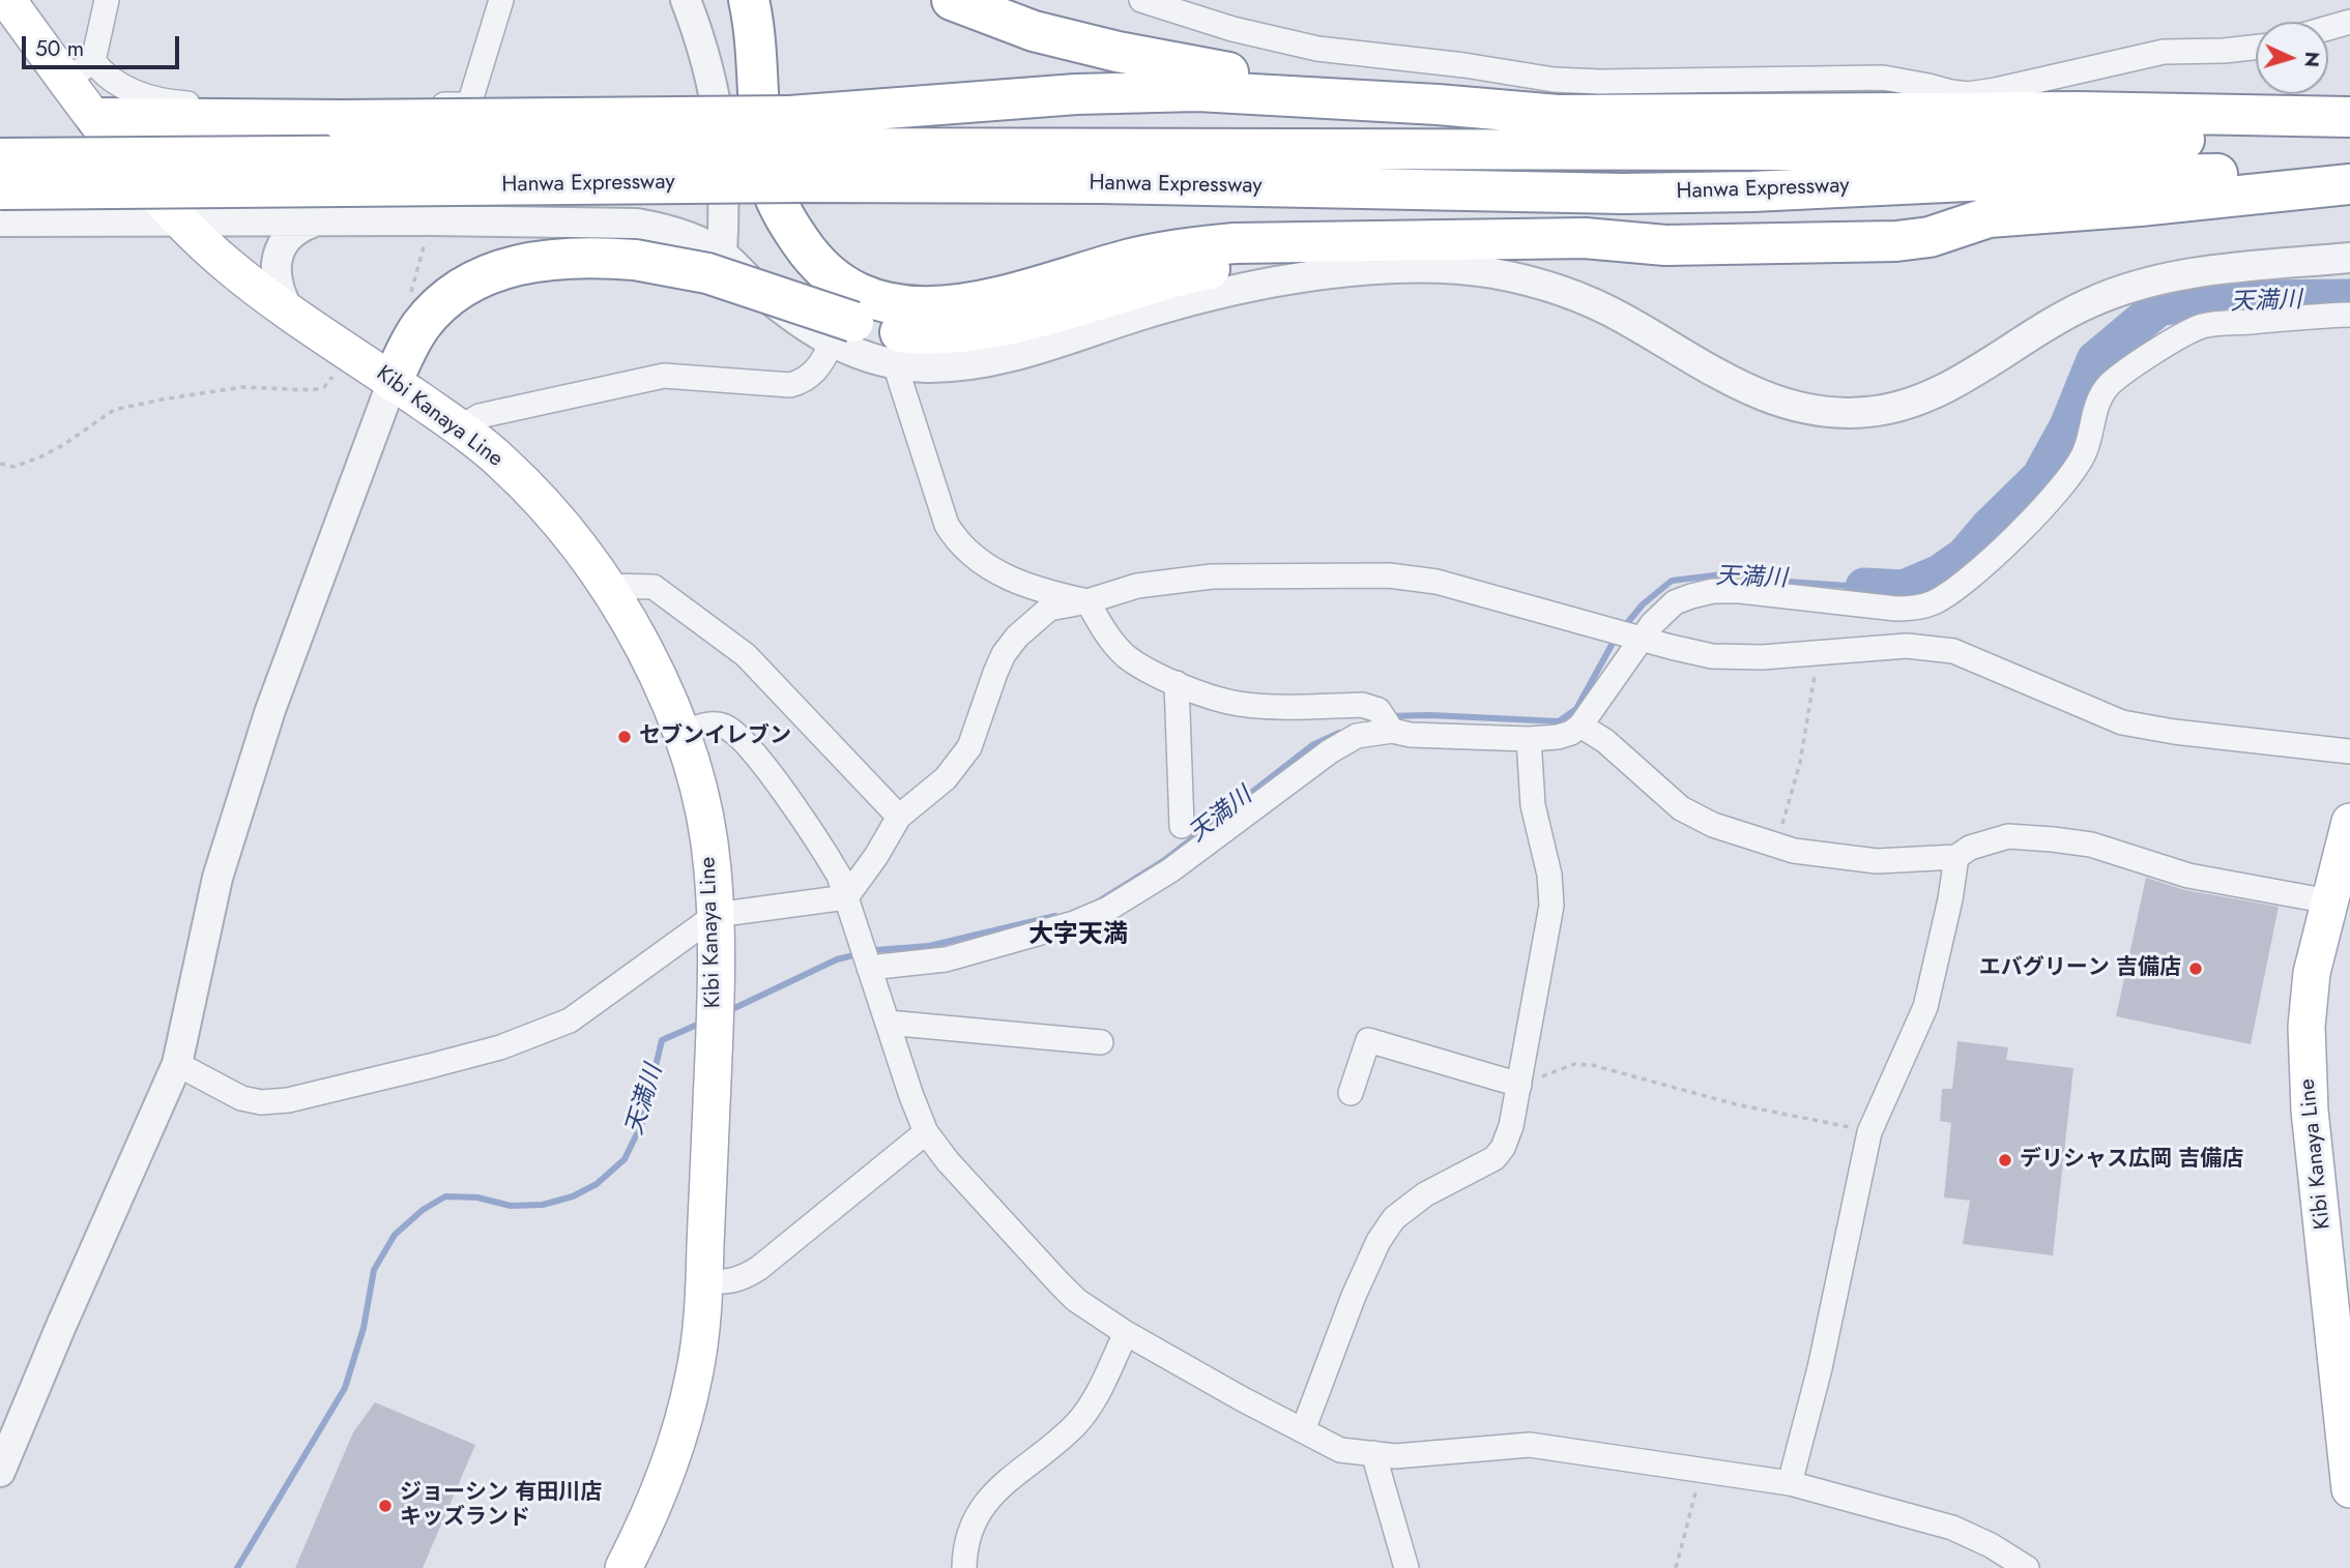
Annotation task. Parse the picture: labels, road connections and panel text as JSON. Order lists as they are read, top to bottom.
{
  "streets": {
    "highway": ["Hanwa Expressway"],
    "main road": ["Kibi Kanaya Line"]
  },
  "districts": ["大字天満"],
  "water": ["天満川"],
  "places": [
    "セブンイレブン",
    "エバグリーン 吉備店",
    "デリシャス広岡 吉備店",
    "ジョーシン 有田川店 キッズランド"
  ],
  "scale_bar": "50 m",
  "north": "right"
}
